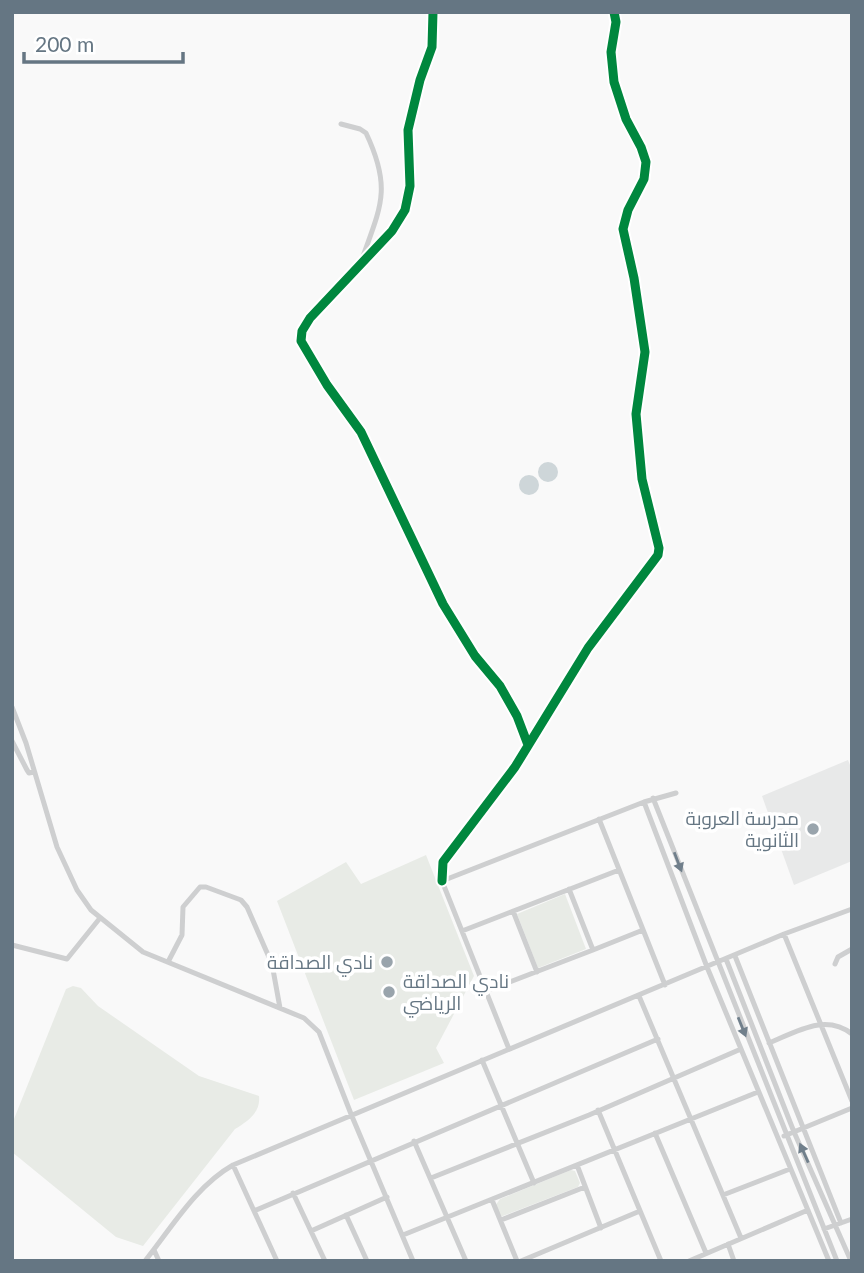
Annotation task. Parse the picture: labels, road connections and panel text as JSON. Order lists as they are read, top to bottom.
{
  "places": ["مدرسة العروبة الثانوية", "نادي الصداقة", "نادي الصداقة الرياضي"],
  "scale_bar": "200 m"
}
